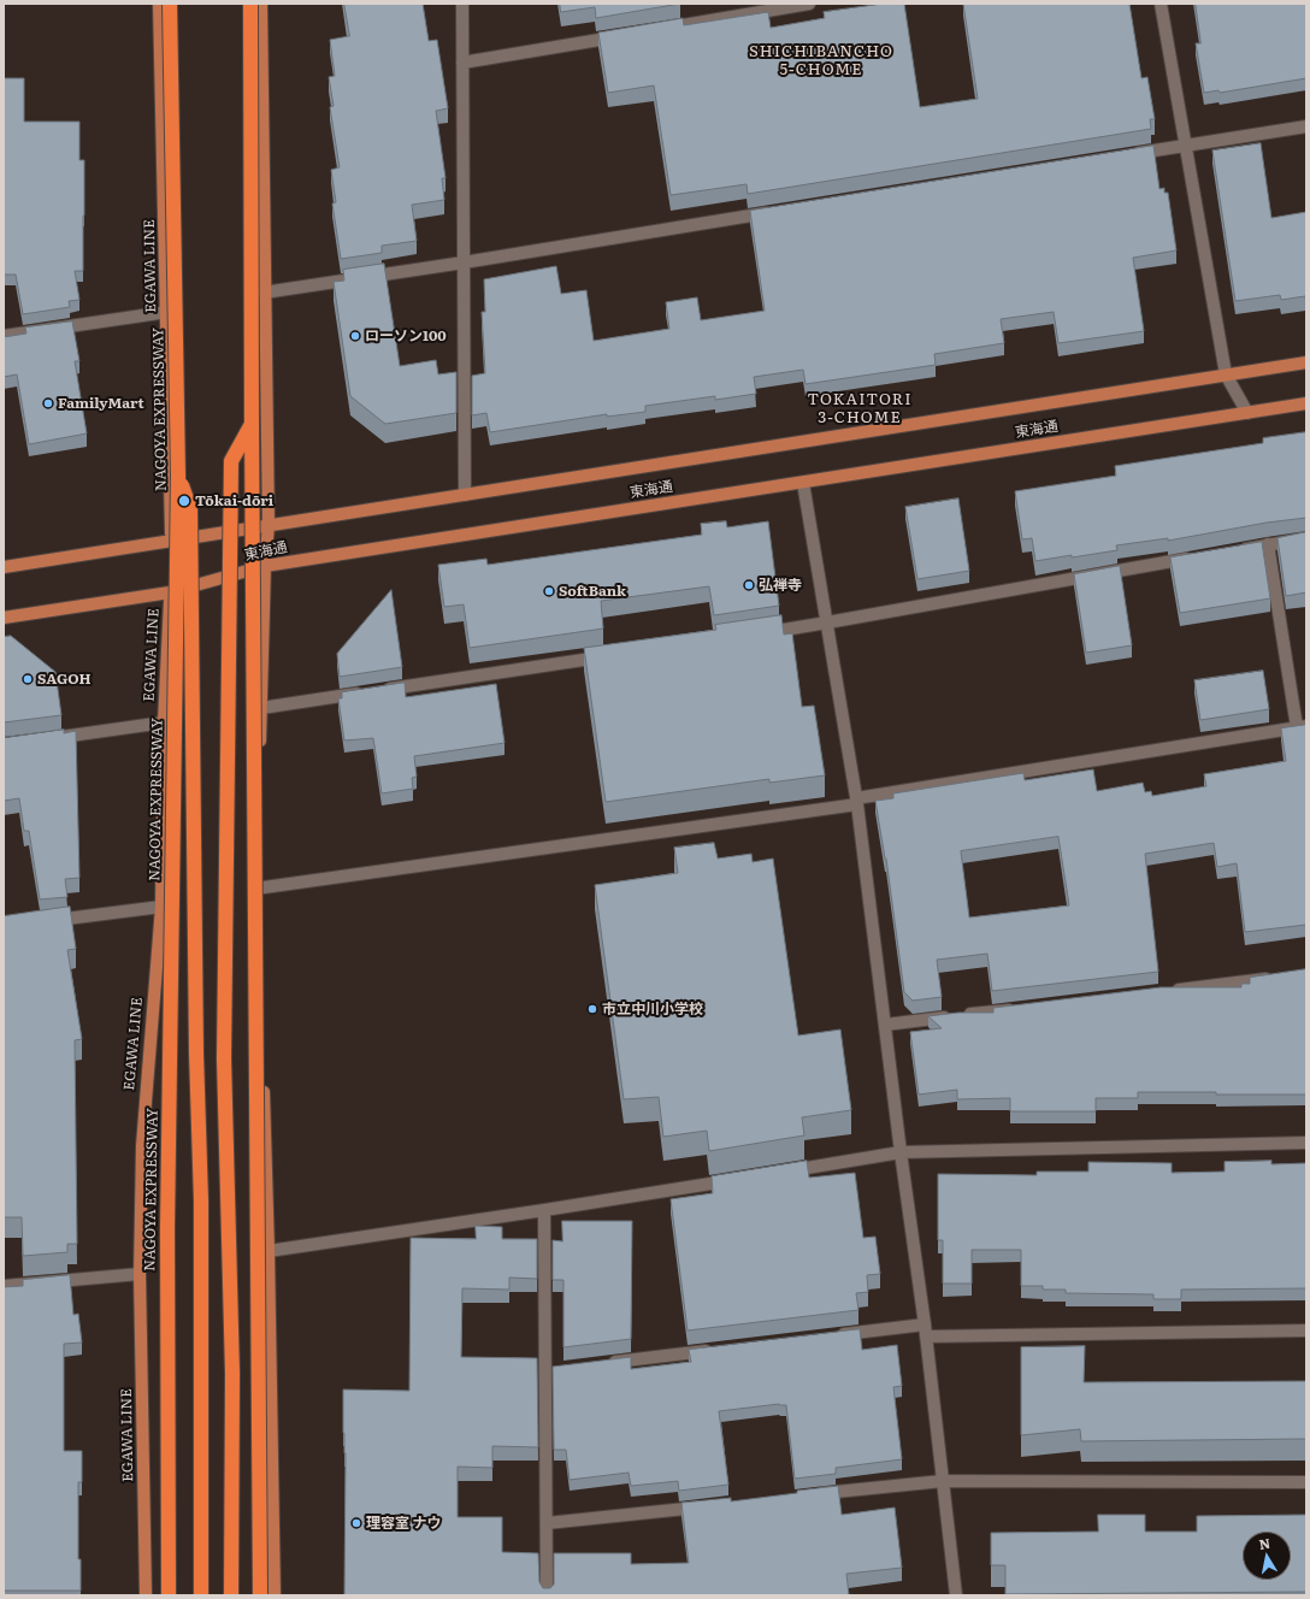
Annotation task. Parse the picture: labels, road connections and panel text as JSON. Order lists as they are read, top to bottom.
{
  "streets": {
    "highway": ["NAGOYA EXPRESSWAY"],
    "main road": ["EGAWA LINE", "東海通"]
  },
  "crossings": [
    ["EGAWA LINE", "東海通"]
  ],
  "districts": ["SHICHIBANCHO 5-CHOME", "TOKAITORI 3-CHOME"],
  "places": [
    "ローソン100",
    "FamilyMart",
    "Tōkai-dōri",
    "弘禅寺",
    "SoftBank",
    "SAGOH",
    "市立中川小学校",
    "理容室 ナウ"
  ],
  "north": "top"
}
